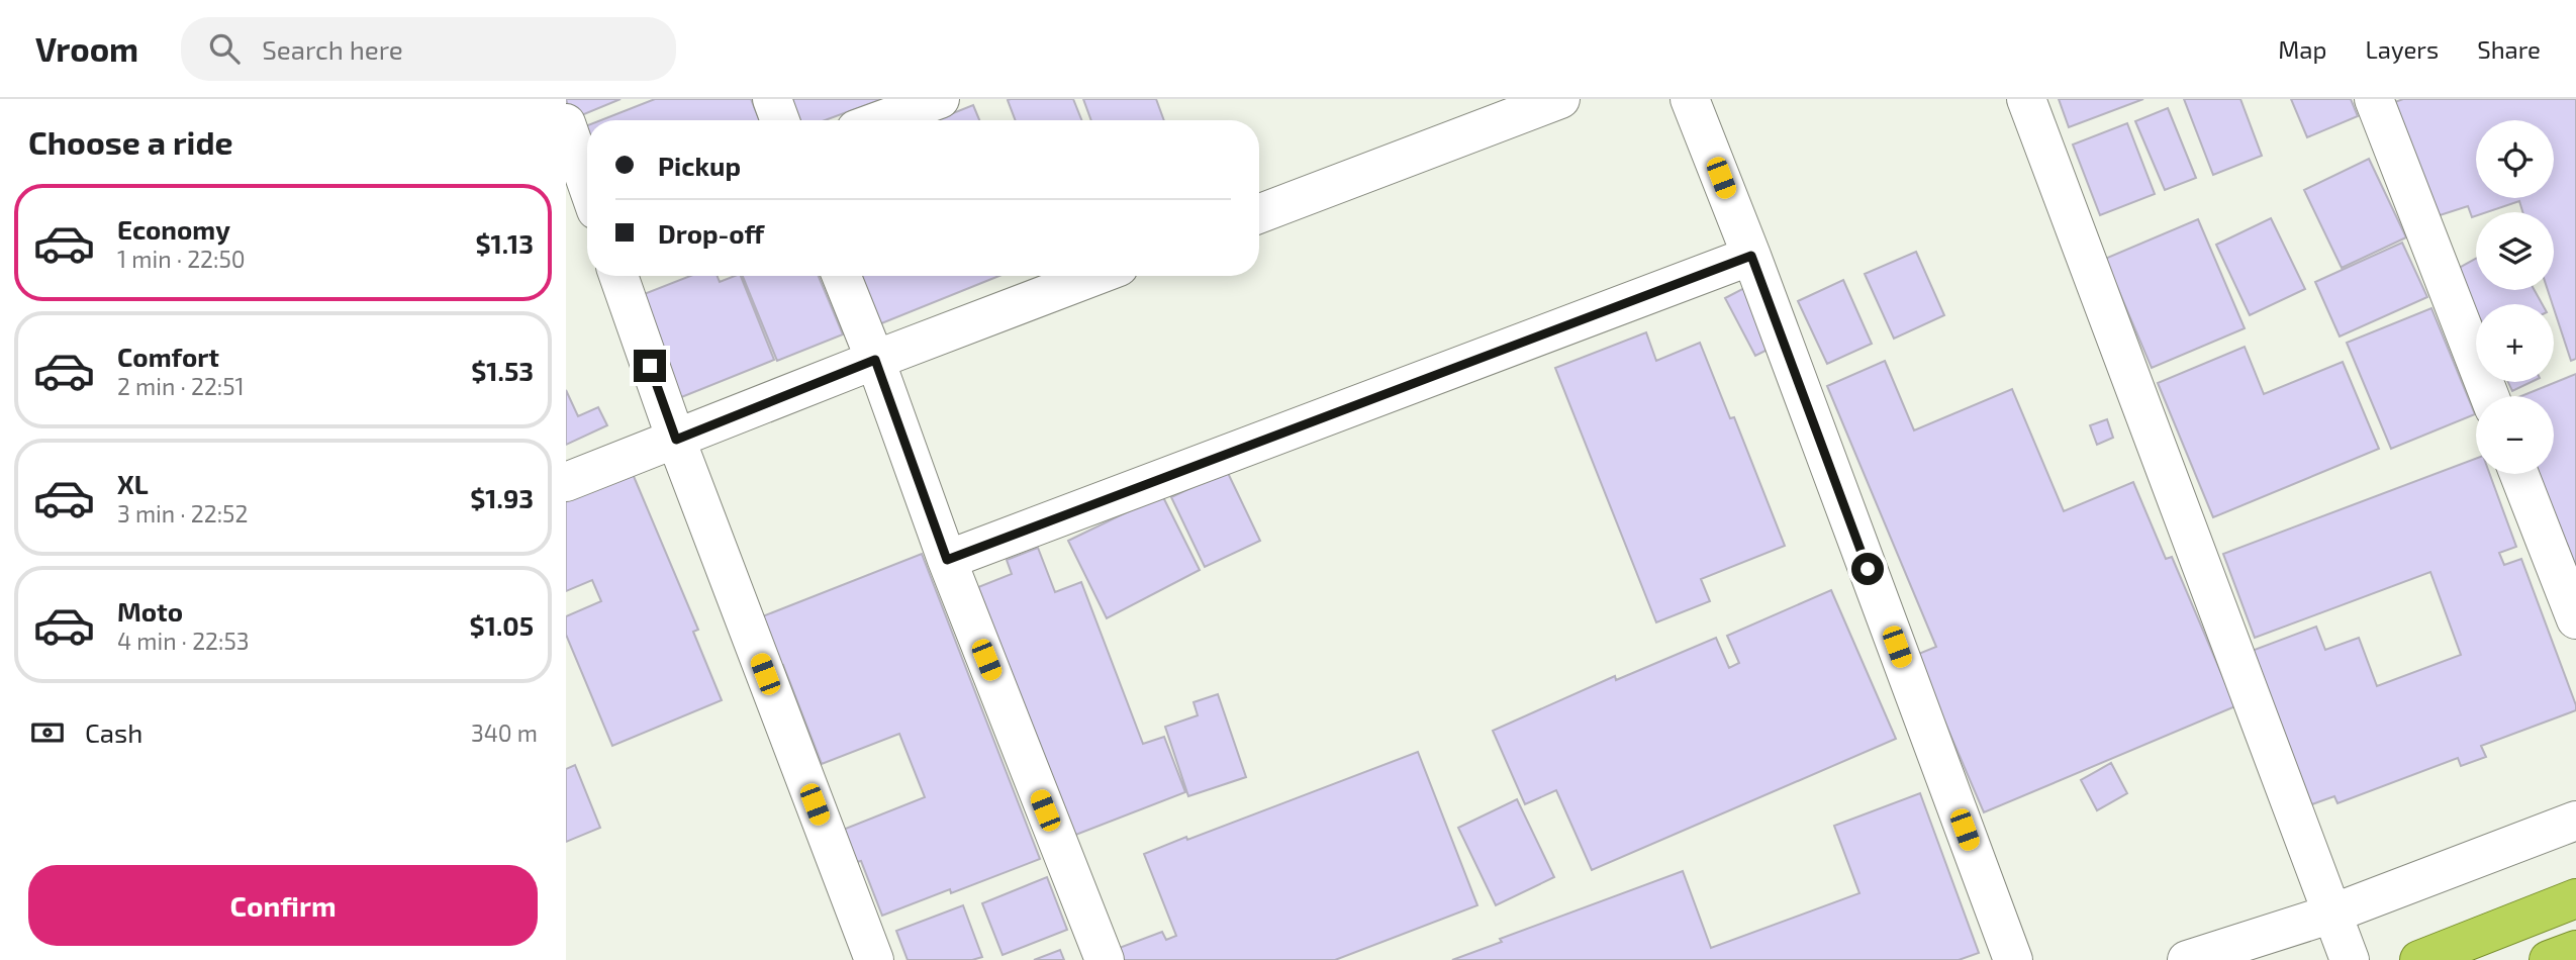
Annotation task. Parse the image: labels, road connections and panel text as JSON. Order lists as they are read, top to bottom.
{
  "page": {
    "header": "Vroom",
    "search": "Search here",
    "nav": ["Map", "Layers", "Share"],
    "heading": "Choose a ride",
    "map_buttons": ["+", "−"],
    "banner": ["Pickup", "Drop-off"],
    "list": [
      {
        "name": "Economy",
        "note": "1 min · 22:50",
        "value": "$1.13"
      },
      {
        "name": "Comfort",
        "note": "2 min · 22:51",
        "value": "$1.53"
      },
      {
        "name": "XL",
        "note": "3 min · 22:52",
        "value": "$1.93"
      },
      {
        "name": "Moto",
        "note": "4 min · 22:53",
        "value": "$1.05"
      }
    ],
    "pay": ["Cash", "340 m"],
    "buttons": "Confirm"
  }
}
